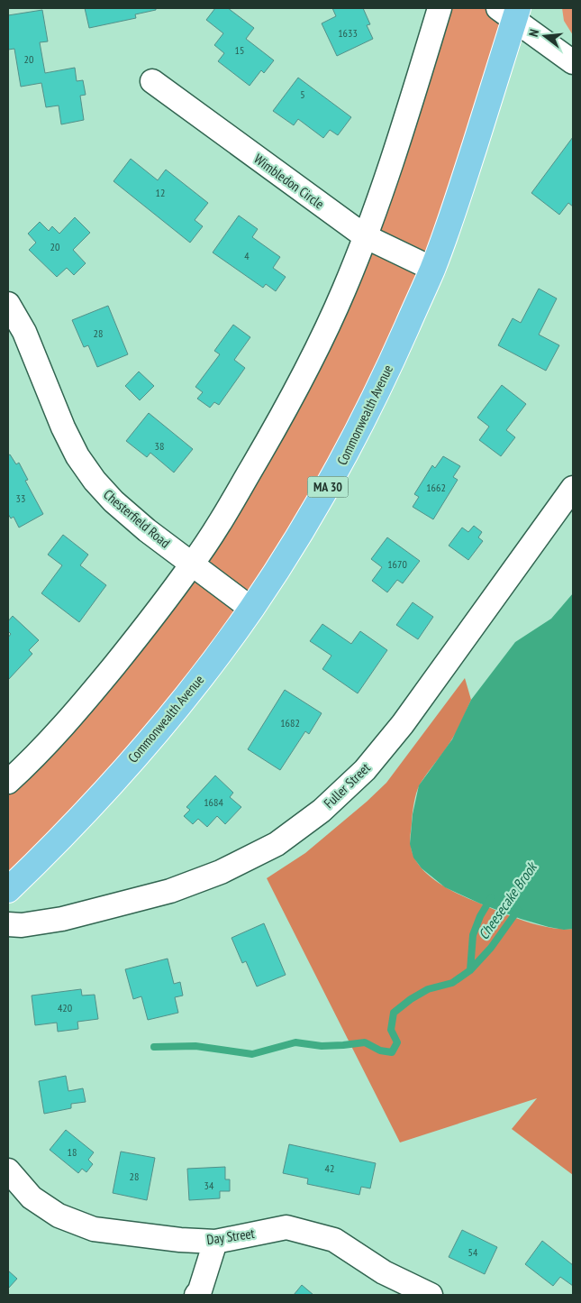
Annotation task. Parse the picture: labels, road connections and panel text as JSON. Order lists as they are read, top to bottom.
{
  "streets": {
    "main road": ["Commonwealth Avenue", "MA 30"],
    "street": [
      "Wimbledon Circle",
      "Chesterfield Road",
      "Fuller Street",
      "Day Street"
    ]
  },
  "crossings": [
    ["Wimbledon Circle", "Commonwealth Avenue"],
    ["Commonwealth Avenue", "Chesterfield Road"]
  ],
  "water": ["Cheesecake Brook"],
  "house_numbers": [
    "1633",
    "15",
    "20",
    "5",
    "12",
    "20",
    "4",
    "28",
    "38",
    "1662",
    "33",
    "1670",
    "1682",
    "1684",
    "420",
    "18",
    "42",
    "28",
    "34",
    "54"
  ],
  "north": "left"
}
